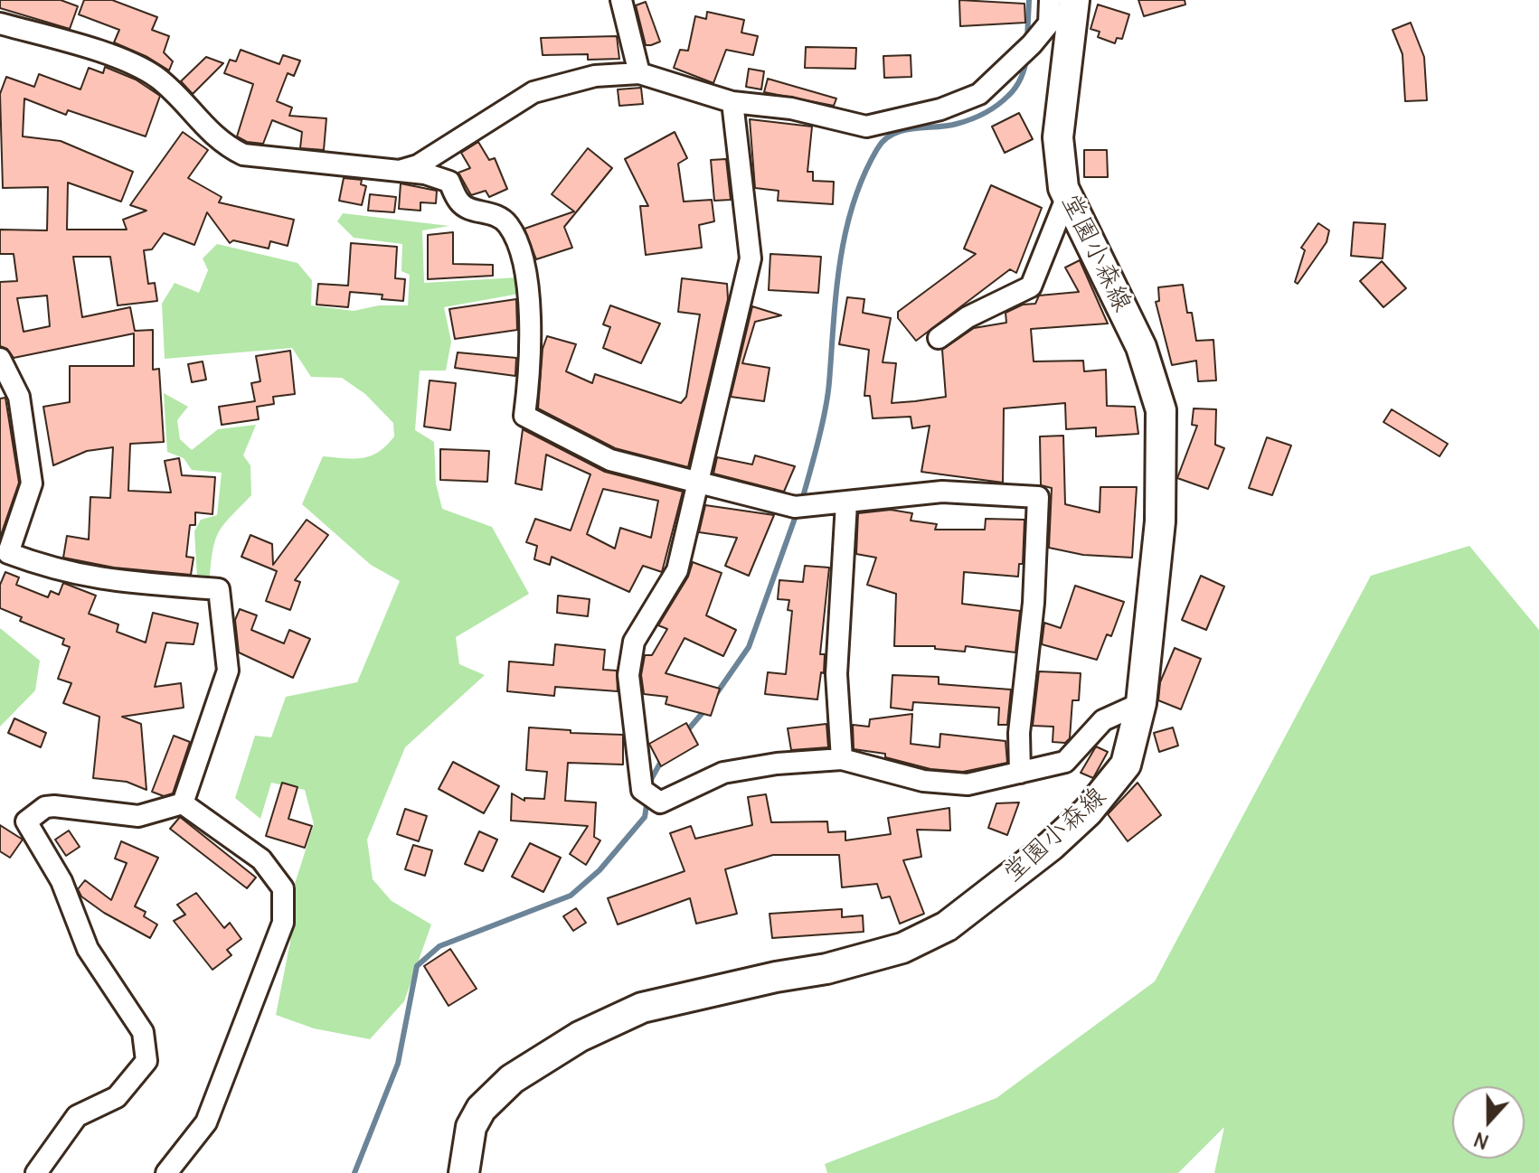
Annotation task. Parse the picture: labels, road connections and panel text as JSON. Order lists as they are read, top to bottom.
{
  "streets": {
    "main road": ["堂園小森線"]
  },
  "north": "bottom"
}
